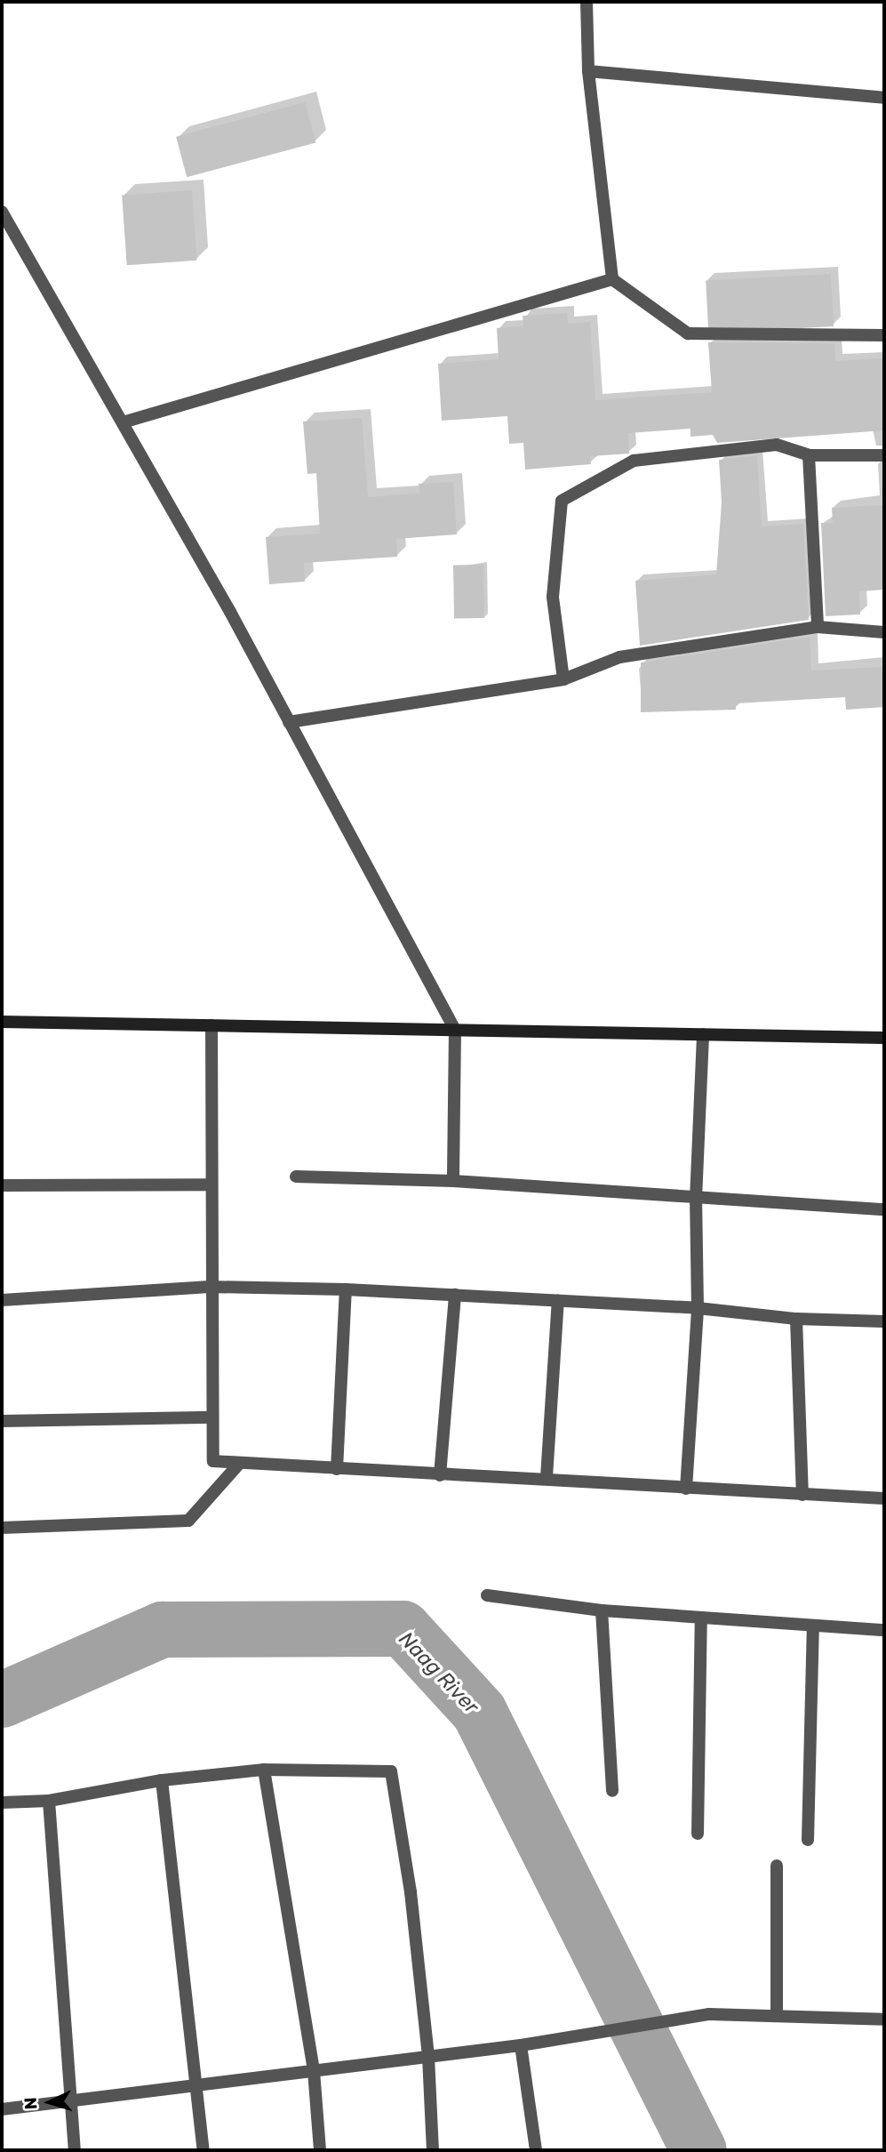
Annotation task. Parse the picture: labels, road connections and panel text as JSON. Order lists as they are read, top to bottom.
{
  "water": ["Naag River"],
  "north": "left"
}
